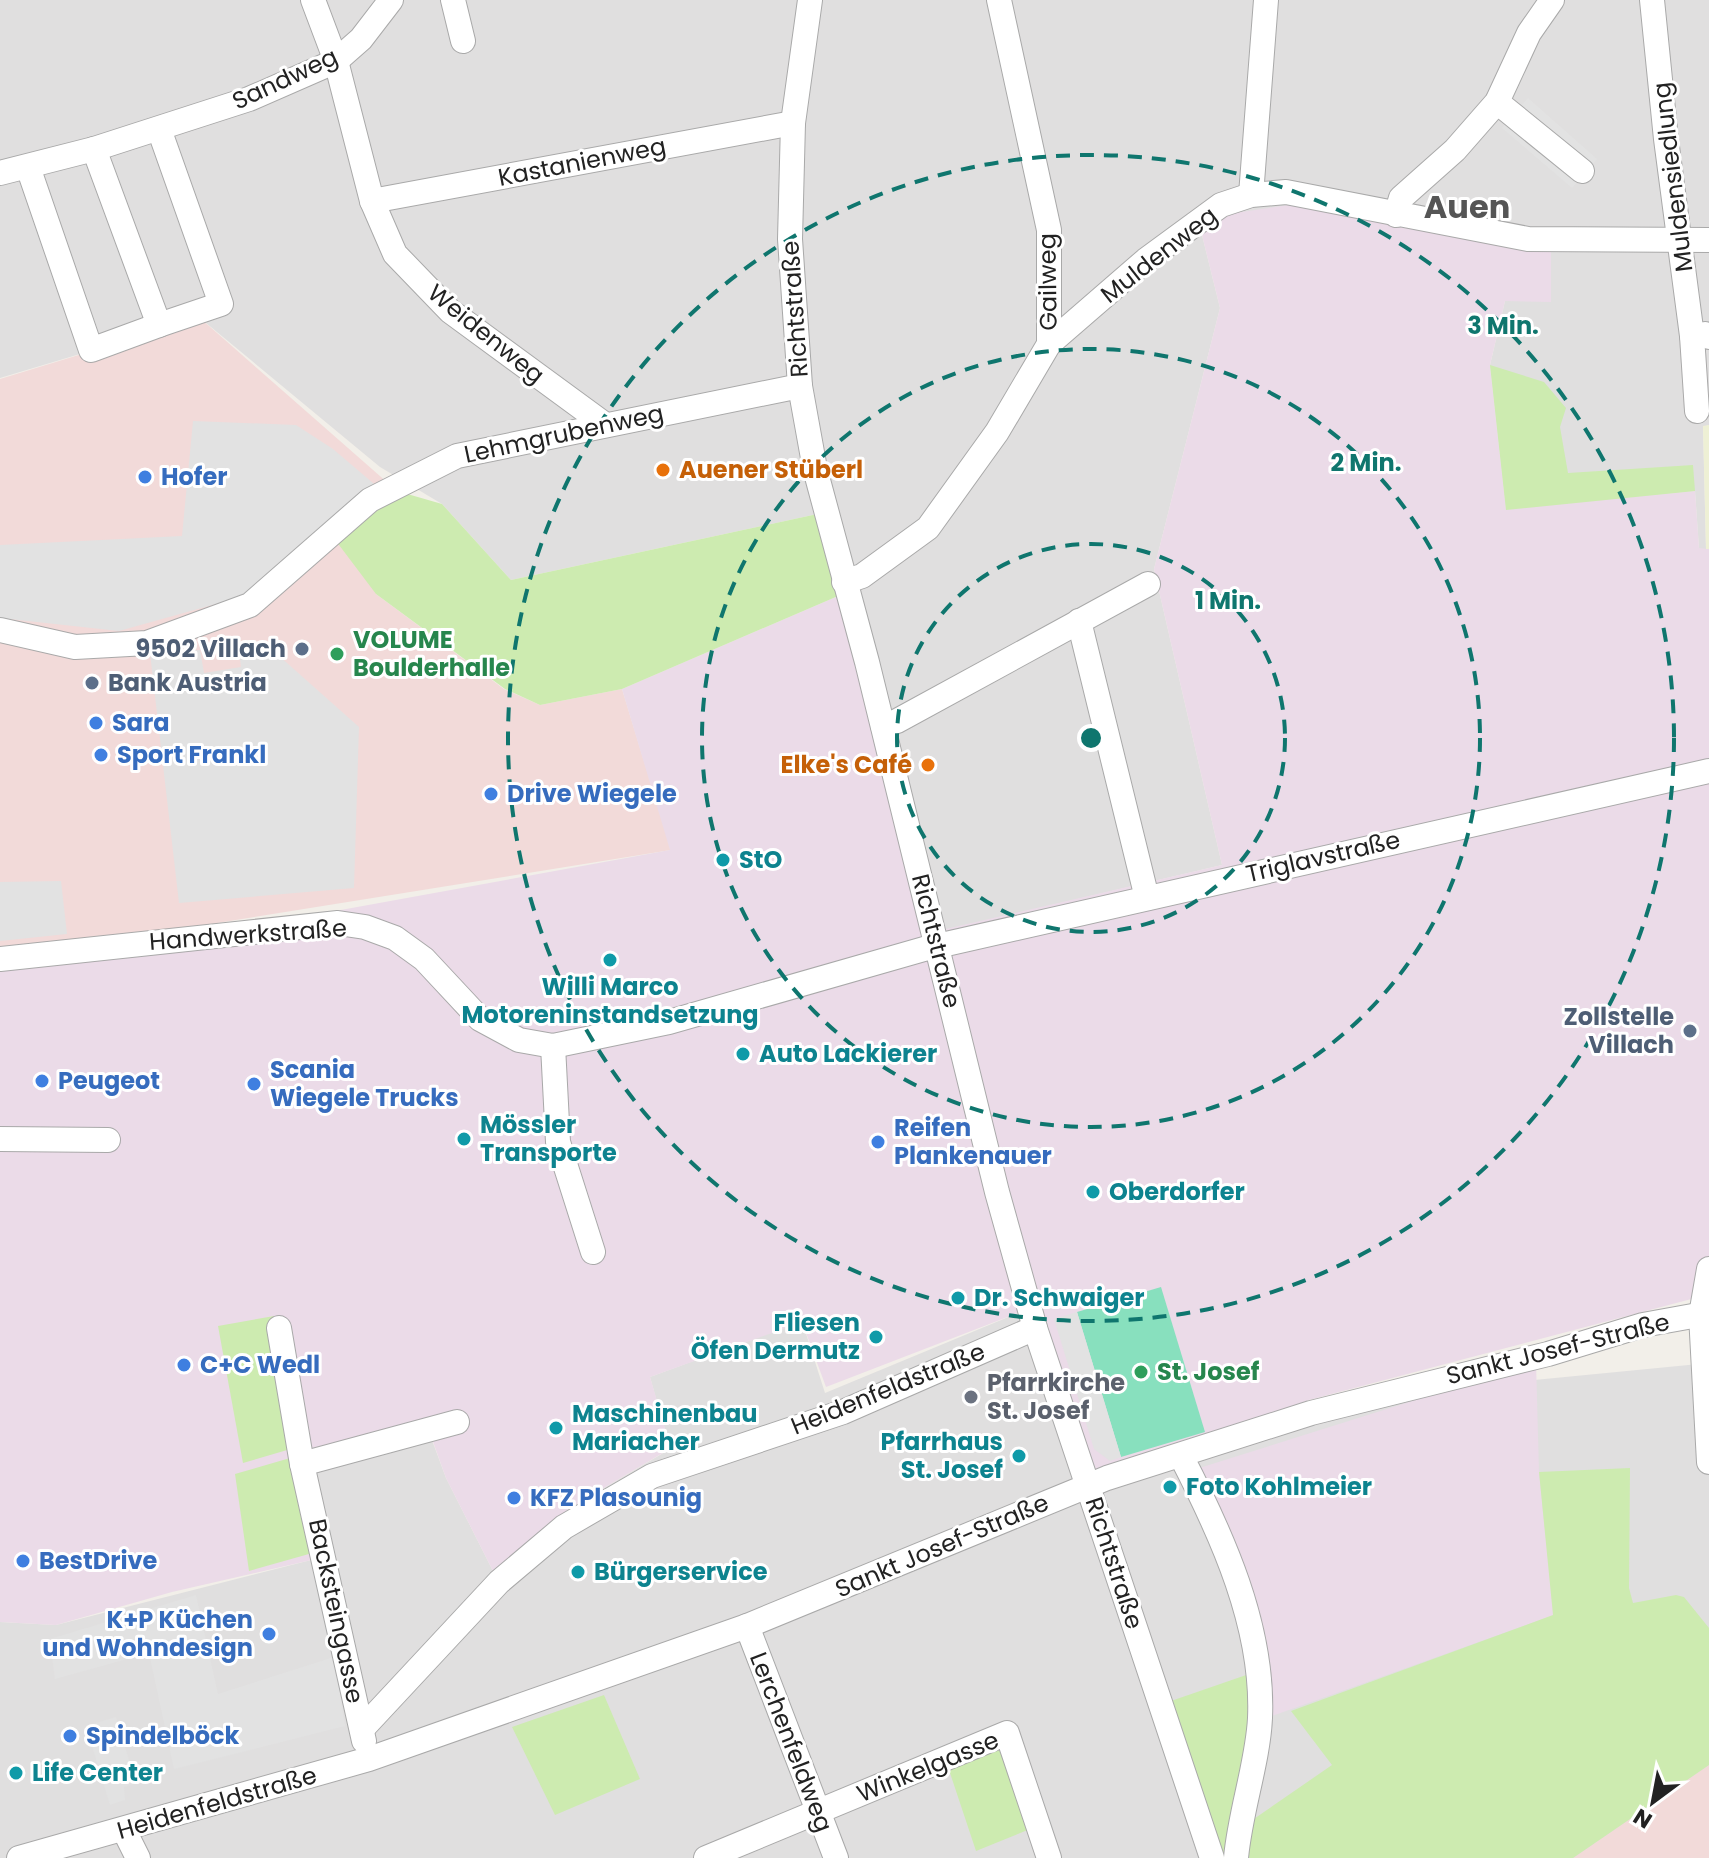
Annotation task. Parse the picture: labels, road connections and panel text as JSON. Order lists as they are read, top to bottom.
{
  "streets": {
    "street": [
      "Sandweg",
      "Kastanienweg",
      "Muldensiedlung",
      "Muldenweg",
      "Gailweg",
      "Richtstraße",
      "Weidenweg",
      "Lehmgrubenweg",
      "Triglavstraße",
      "Handwerkstraße",
      "Sankt Josef-Straße",
      "Heidenfeldstraße",
      "Backsteingasse",
      "Lerchenfeldweg",
      "Winkelgasse"
    ]
  },
  "crossings": [
    ["Sandweg", "Weidenweg"],
    ["Kastanienweg", "Richtstraße"],
    ["Kastanienweg", "Weidenweg"],
    ["Muldensiedlung", "Muldenweg"],
    ["Muldenweg", "Gailweg"],
    ["Gailweg", "Richtstraße"],
    ["Richtstraße", "Lehmgrubenweg"],
    ["Richtstraße", "Triglavstraße"],
    ["Richtstraße", "Handwerkstraße"],
    ["Richtstraße", "Sankt Josef-Straße"],
    ["Richtstraße", "Heidenfeldstraße"],
    ["Weidenweg", "Lehmgrubenweg"],
    ["Triglavstraße", "Handwerkstraße"],
    ["Sankt Josef-Straße", "Heidenfeldstraße"],
    ["Sankt Josef-Straße", "Backsteingasse"],
    ["Sankt Josef-Straße", "Lerchenfeldweg"],
    ["Heidenfeldstraße", "Backsteingasse"],
    ["Lerchenfeldweg", "Winkelgasse"]
  ],
  "districts": ["Auen"],
  "places": [
    "Auener Stüberl",
    "Hofer",
    "9502 Villach",
    "VOLUME Boulderhalle",
    "Bank Austria",
    "Sara",
    "Sport Frankl",
    "Elke's Café",
    "Drive Wiegele",
    "StO",
    "Willi Marco Motoreninstandsetzung",
    "Zollstelle Villach",
    "Auto Lackierer",
    "Peugeot",
    "Scania Wiegele Trucks",
    "Mössler Transporte",
    "Reifen Plankenauer",
    "Oberdorfer",
    "Dr. Schwaiger",
    "Fliesen Öfen Dermutz",
    "C+C Wedl",
    "St. Josef",
    "Pfarrkirche St. Josef",
    "Maschinenbau Mariacher",
    "Pfarrhaus St. Josef",
    "Foto Kohlmeier",
    "KFZ Plasounig",
    "BestDrive",
    "Bürgerservice",
    "K+P Küchen und Wohndesign",
    "Spindelböck",
    "Life Center"
  ],
  "north": "bottom left",
  "rings": ["3 Min.", "2 Min.", "1 Min."]
}
